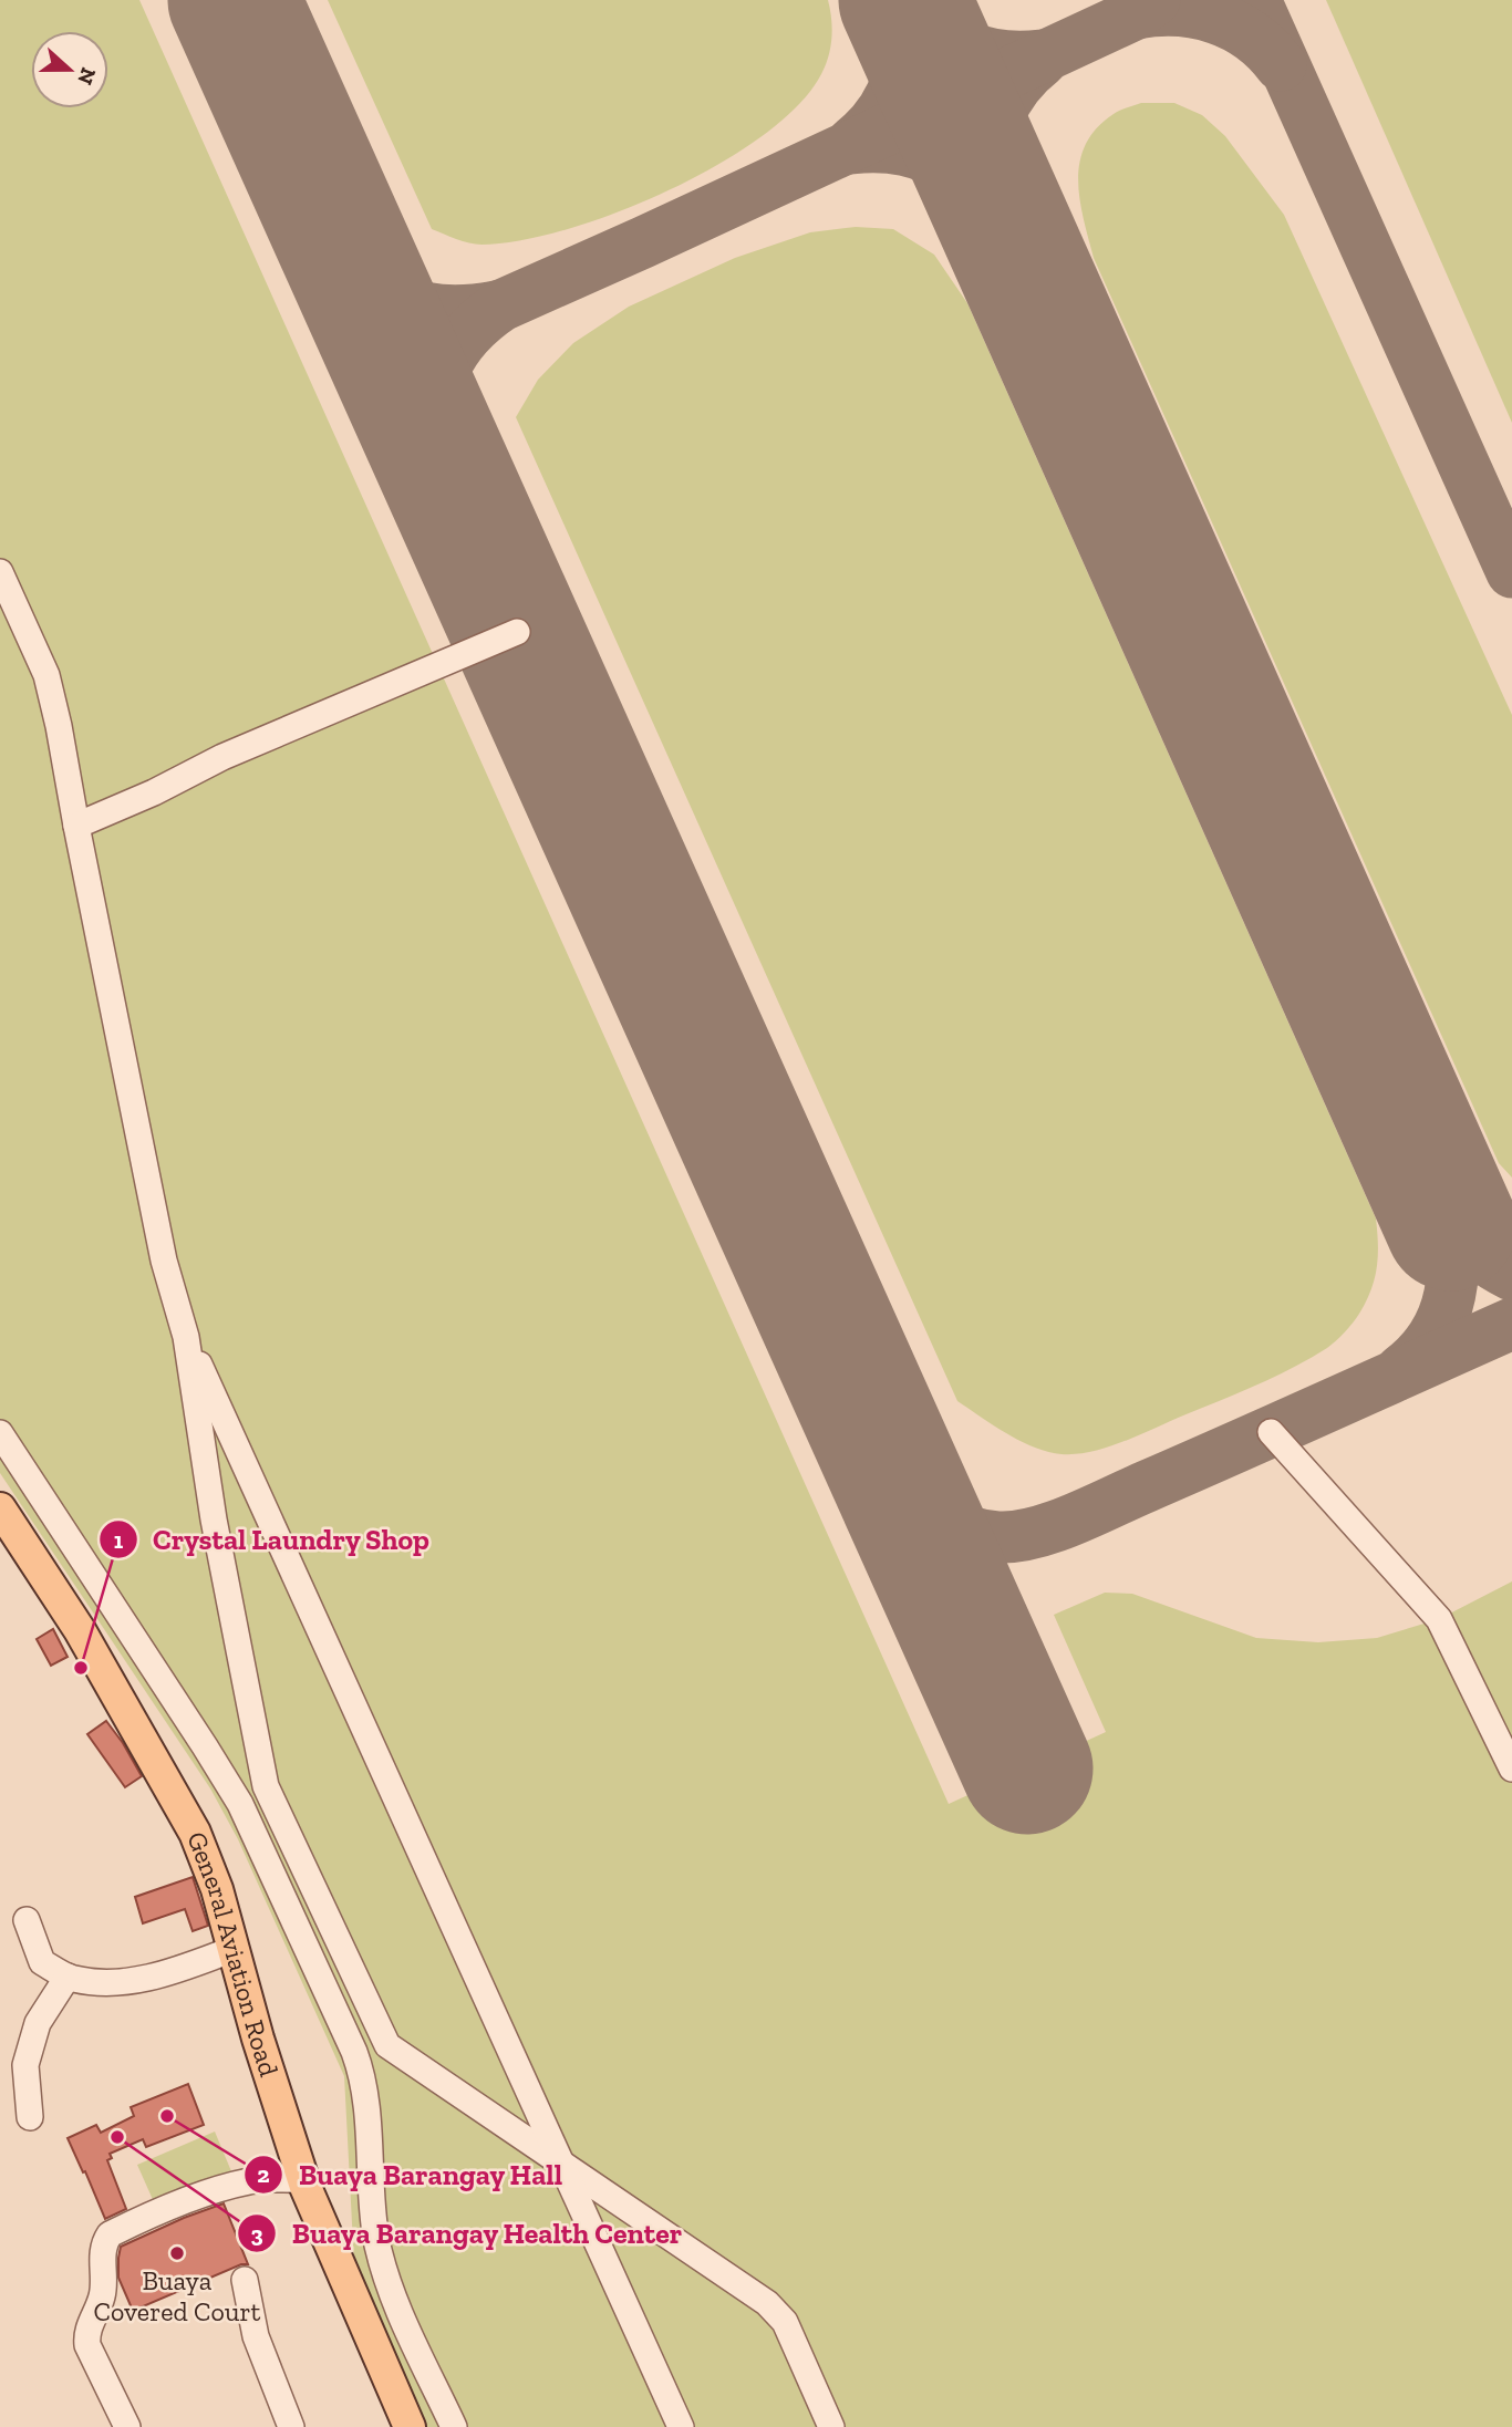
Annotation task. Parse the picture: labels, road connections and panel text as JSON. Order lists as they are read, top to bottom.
{
  "streets": {
    "main road": ["General Aviation Road"]
  },
  "places": [
    "Crystal Laundry Shop",
    "Buaya Barangay Hall",
    "Buaya Barangay Health Center",
    "Buaya Covered Court"
  ],
  "north": "right"
}
